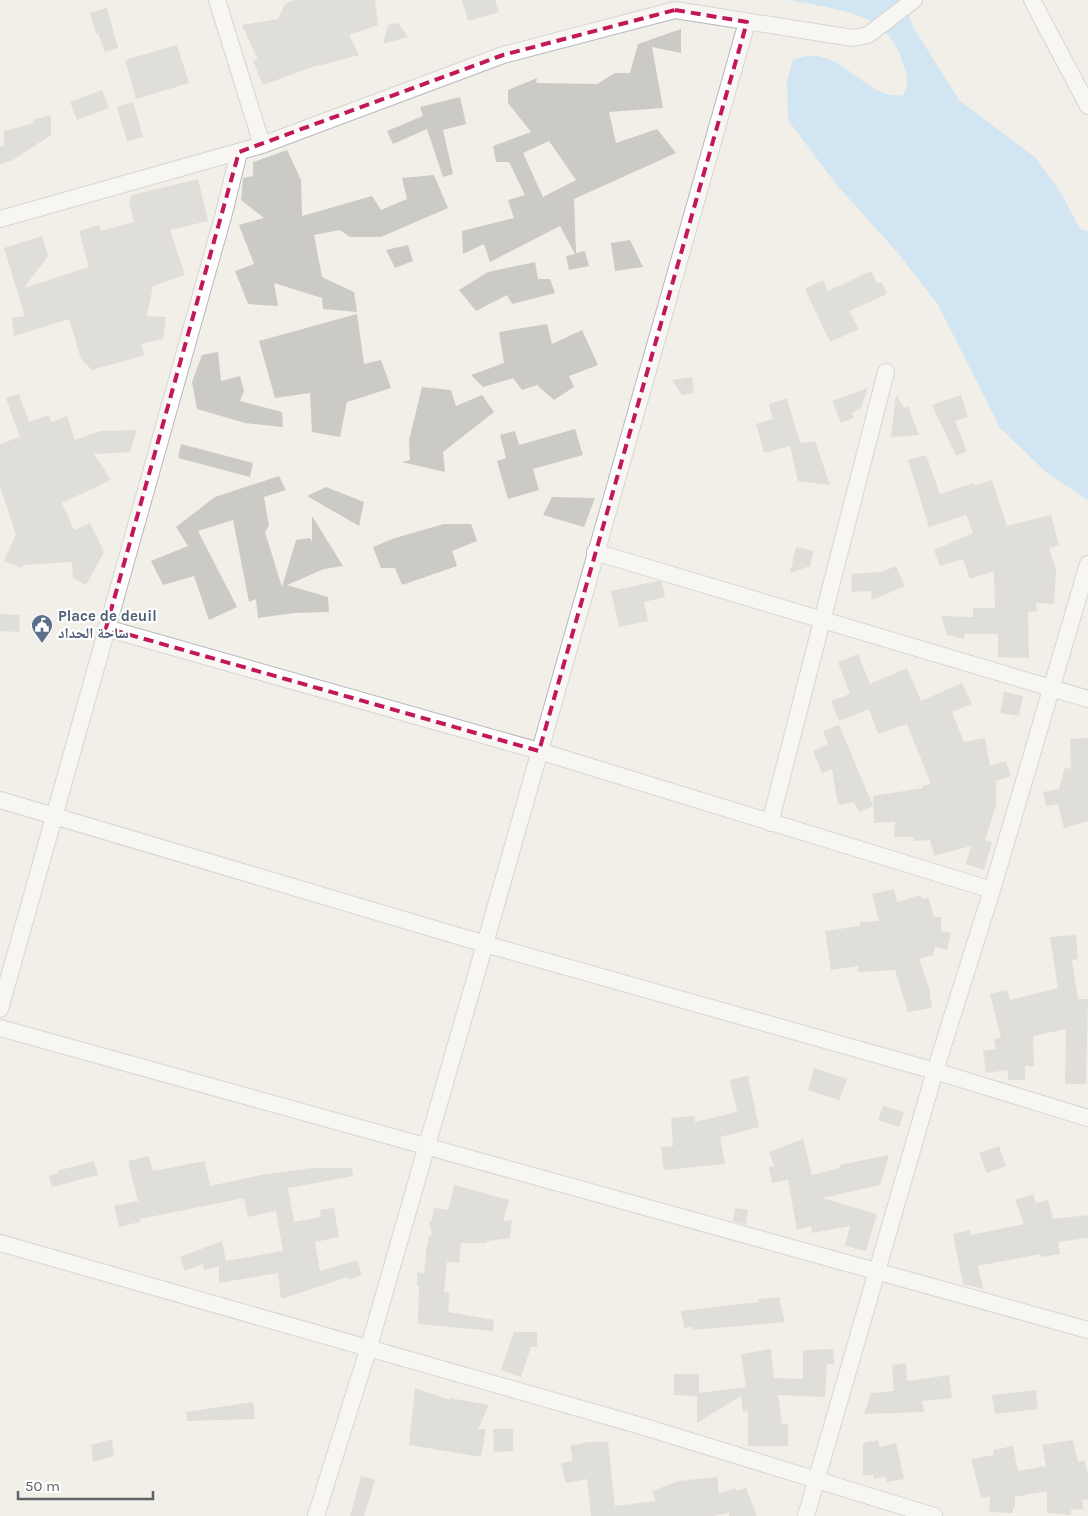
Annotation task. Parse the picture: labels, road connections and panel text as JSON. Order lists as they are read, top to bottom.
{
  "places": {
    "public building": ["Place de deuil ساحة الحداد"]
  },
  "scale_bar": "50 m"
}
